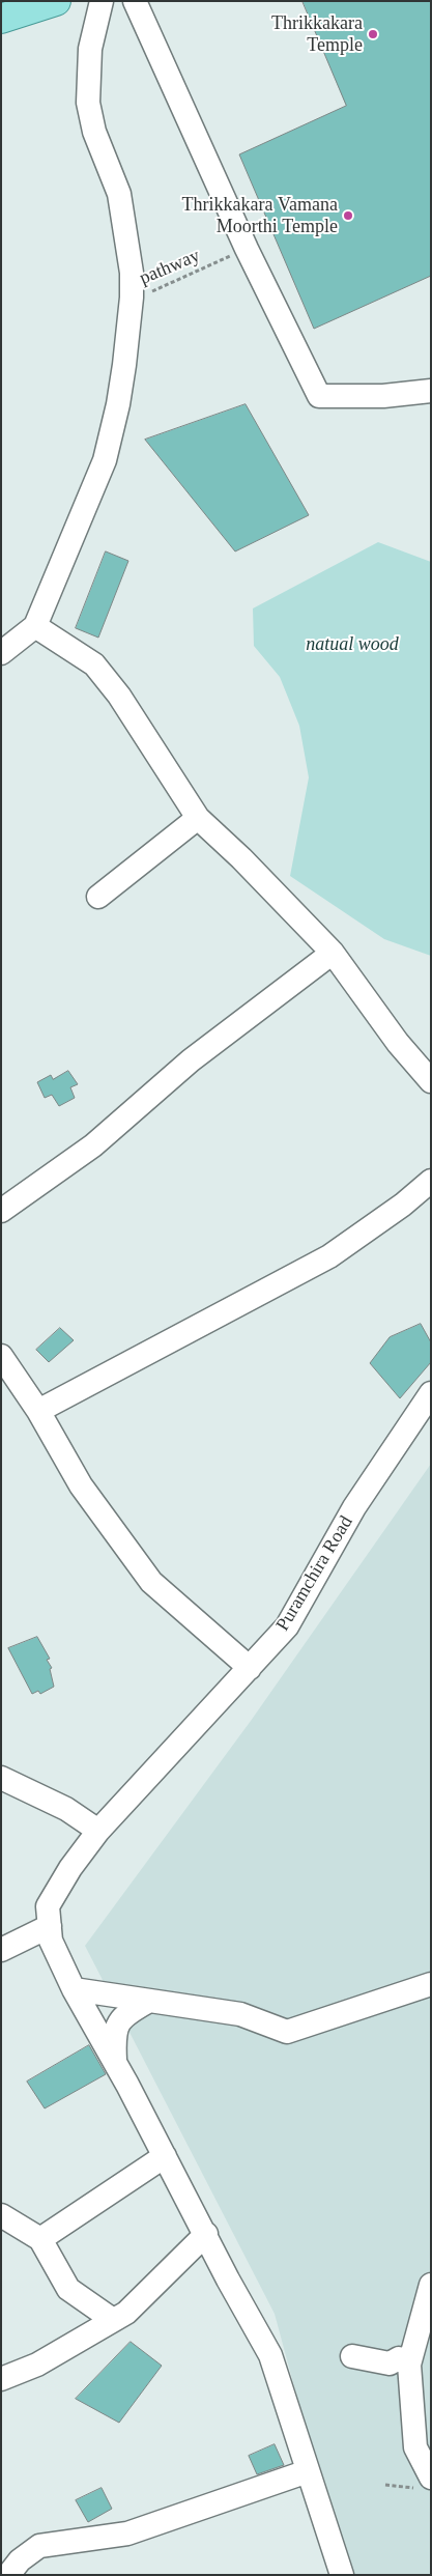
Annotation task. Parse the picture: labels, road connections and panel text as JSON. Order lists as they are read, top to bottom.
{
  "streets": {
    "street": ["Puramchira Road"],
    "path": ["pathway"]
  },
  "parks": ["natual wood"],
  "places": ["Thrikkakara Temple", "Thrikkakara Vamana Moorthi Temple"]
}
